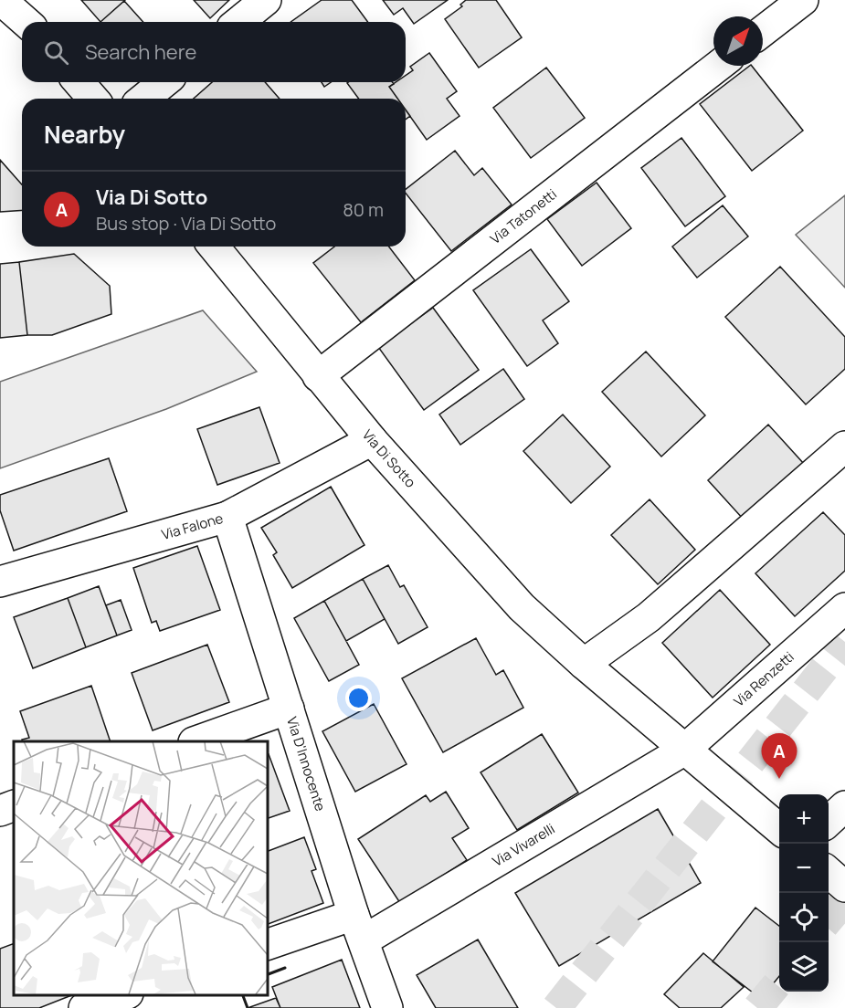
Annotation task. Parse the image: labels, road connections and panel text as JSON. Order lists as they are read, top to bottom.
{
  "streets": {
    "street": [
      "Via Tatonetti",
      "Via Di Sotto",
      "Via Falone",
      "Via Renzetti",
      "Via D'Innocente",
      "Via Vivarelli"
    ]
  },
  "crossings": [
    ["Via Tatonetti", "Via Di Sotto"],
    ["Via Di Sotto", "Via Falone"],
    ["Via Di Sotto", "Via Renzetti"],
    ["Via Di Sotto", "Via Vivarelli"],
    ["Via Falone", "Via D'Innocente"],
    ["Via Renzetti", "Via Vivarelli"],
    ["Via D'Innocente", "Via Vivarelli"]
  ],
  "north": "top right",
  "page": {
    "search": "Search here",
    "heading": "Nearby",
    "list": [
      {
        "mark": "A",
        "name": "Via Di Sotto",
        "note": "Bus stop · Via Di Sotto",
        "value": "80 m"
      }
    ],
    "pins": "A",
    "map_buttons": ["+", "−"]
  }
}
